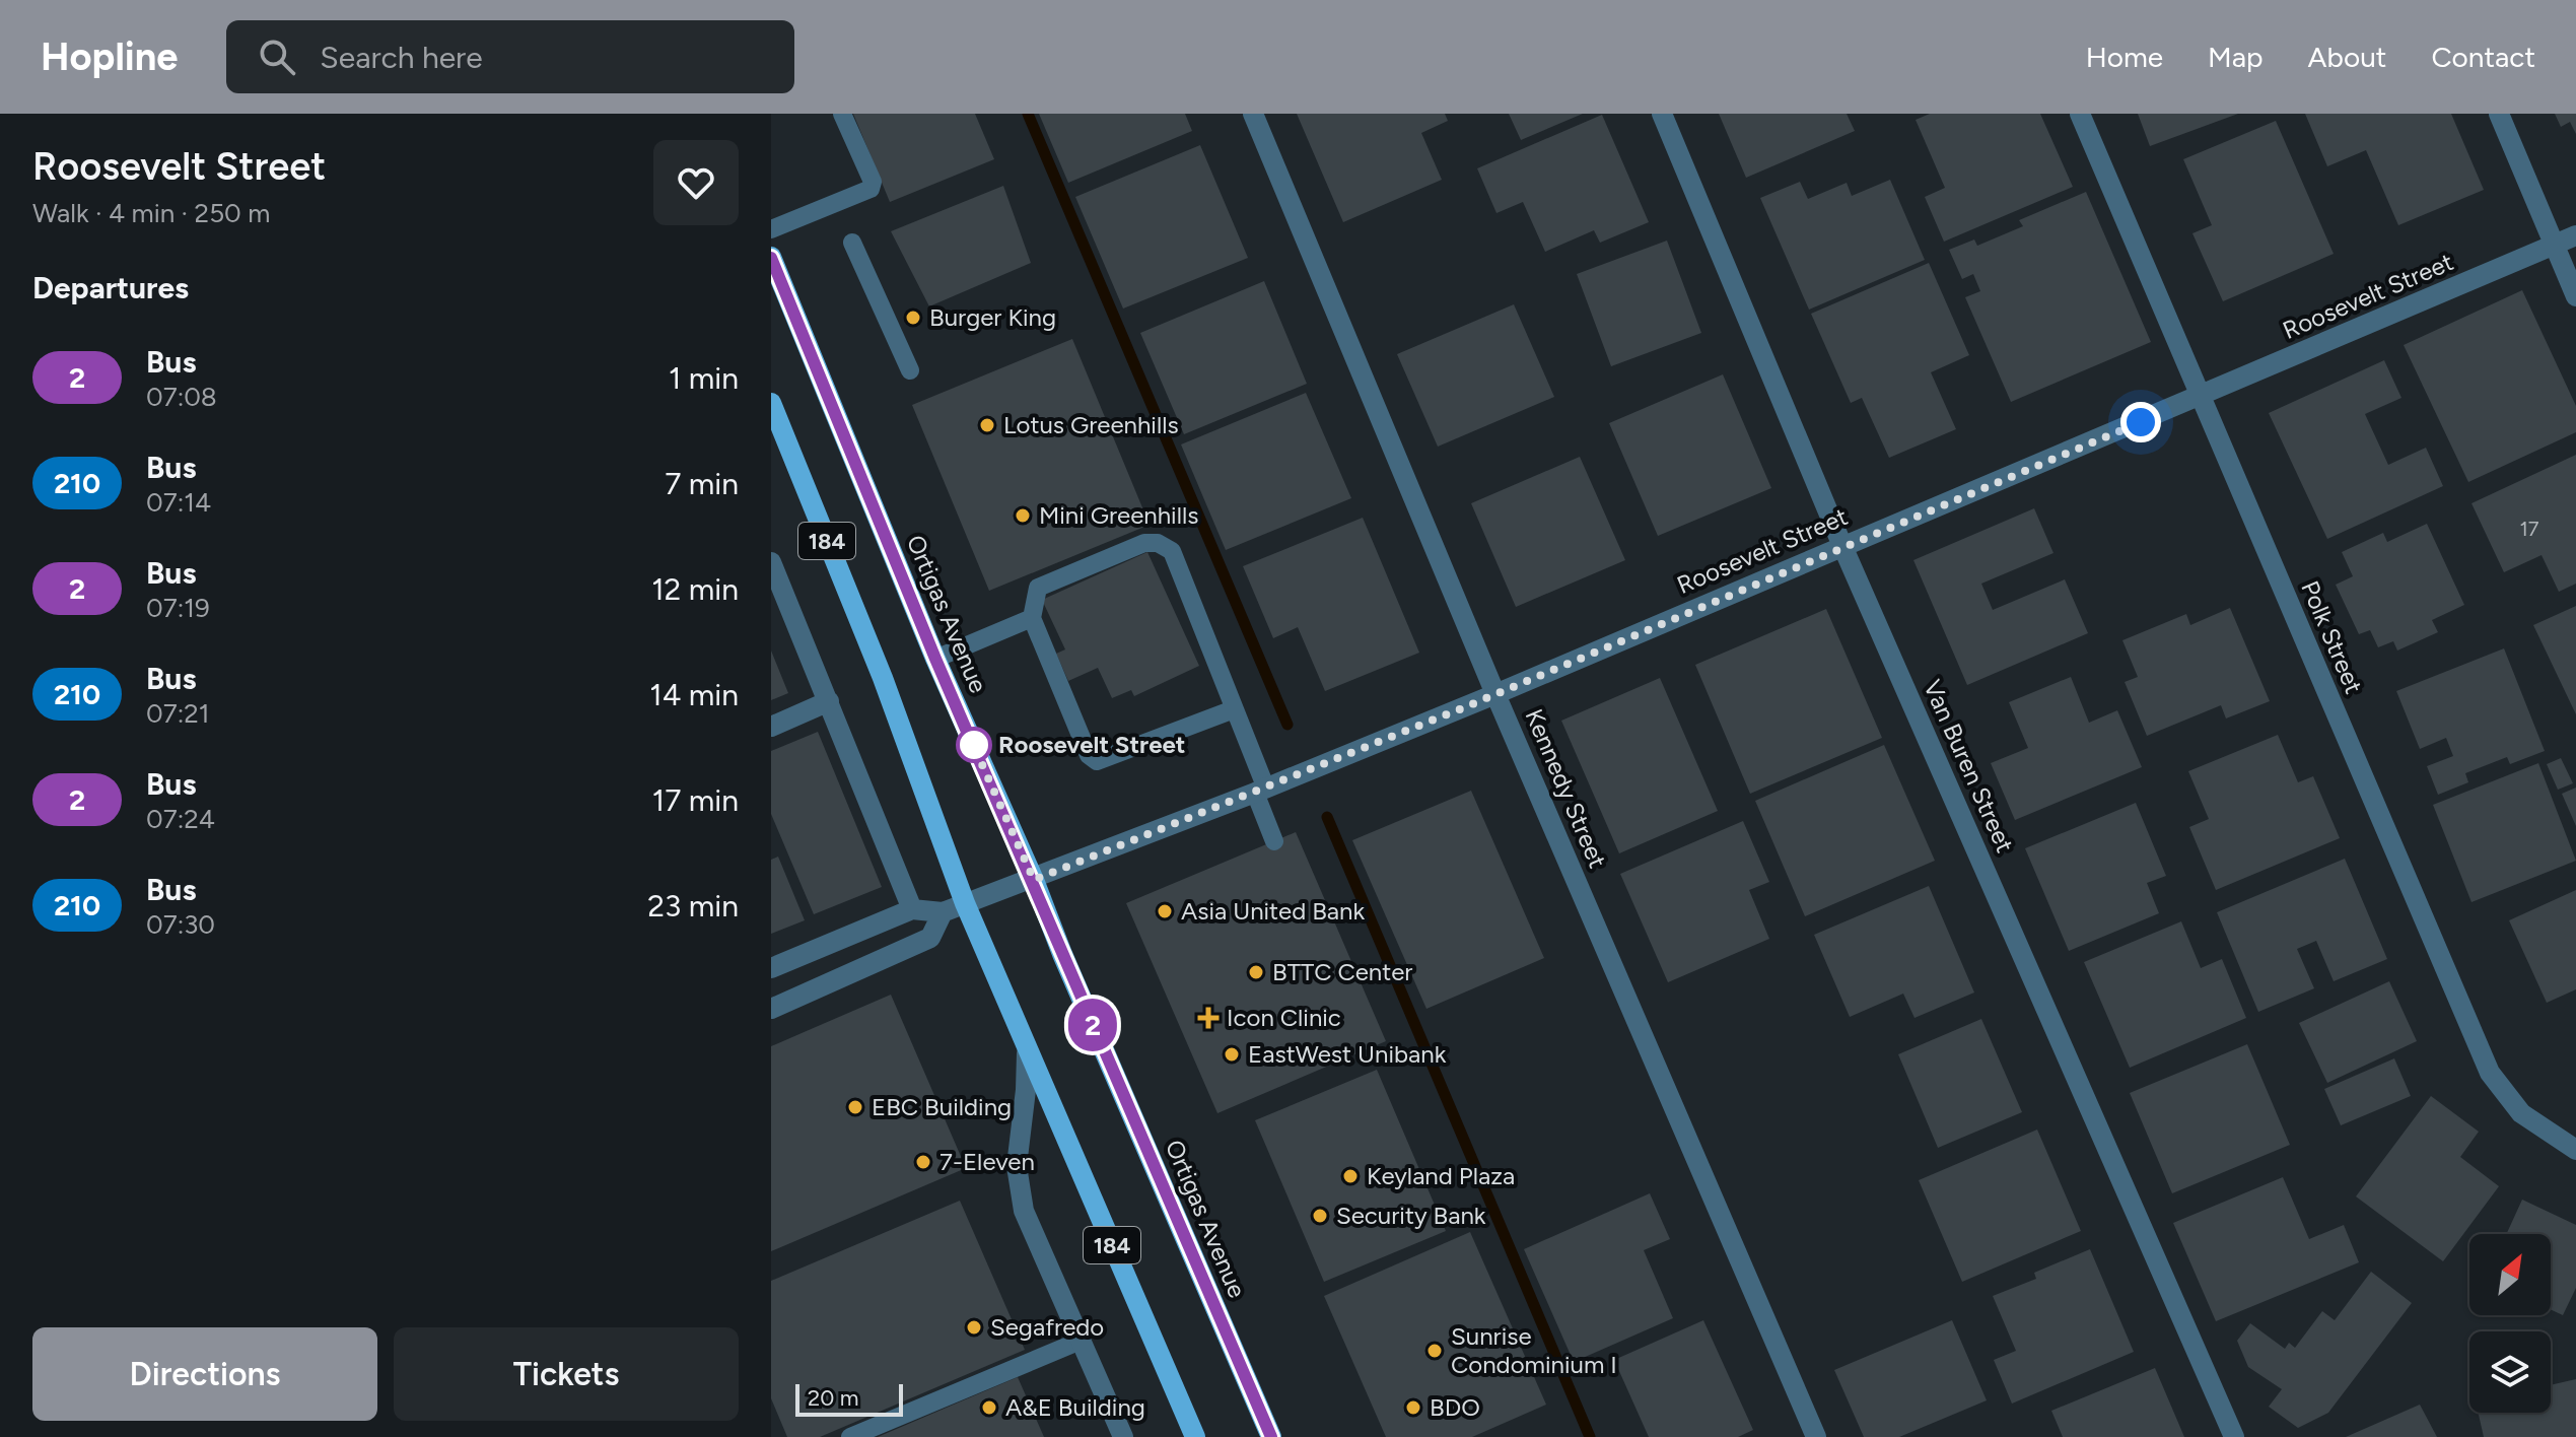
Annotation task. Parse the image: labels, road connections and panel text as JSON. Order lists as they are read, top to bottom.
{
  "streets": {
    "main road": ["184", "Ortigas Avenue"],
    "street": [
      "Roosevelt Street",
      "Polk Street",
      "Van Buren Street",
      "Kennedy Street"
    ]
  },
  "crossings": [
    ["Roosevelt Street", "184"],
    ["Roosevelt Street", "Ortigas Avenue"],
    ["Roosevelt Street", "Polk Street"],
    ["Roosevelt Street", "Van Buren Street"],
    ["Roosevelt Street", "Kennedy Street"]
  ],
  "places": {
    "other": [
      "Burger King",
      "Lotus Greenhills",
      "Mini Greenhills",
      "Roosevelt Street",
      "Asia United Bank",
      "BTTC Center",
      "EastWest Unibank",
      "EBC Building",
      "7-Eleven",
      "Keyland Plaza",
      "Security Bank",
      "Segafredo",
      "Sunrise Condominium I",
      "A&E Building",
      "BDO"
    ],
    "health": ["Icon Clinic"]
  },
  "lines": ["bus line 2"],
  "house_numbers": ["17"],
  "scale_bar": "20 m",
  "north": "top right",
  "page": {
    "header": "Hopline",
    "search": "Search here",
    "nav": [
      "Home",
      "Map",
      "About",
      "Contact"
    ],
    "heading": [
      ["Roosevelt Street", "Walk · 4 min · 250 m"],
      "Departures"
    ],
    "on_map": "2",
    "list": [
      {
        "mark": "2",
        "name": "Bus",
        "note": "07:08",
        "value": "1 min"
      },
      {
        "mark": "210",
        "name": "Bus",
        "note": "07:14",
        "value": "7 min"
      },
      {
        "mark": "2",
        "name": "Bus",
        "note": "07:19",
        "value": "12 min"
      },
      {
        "mark": "210",
        "name": "Bus",
        "note": "07:21",
        "value": "14 min"
      },
      {
        "mark": "2",
        "name": "Bus",
        "note": "07:24",
        "value": "17 min"
      },
      {
        "mark": "210",
        "name": "Bus",
        "note": "07:30",
        "value": "23 min"
      }
    ],
    "buttons": ["Directions", "Tickets"],
    "scale": "20 m"
  }
}
